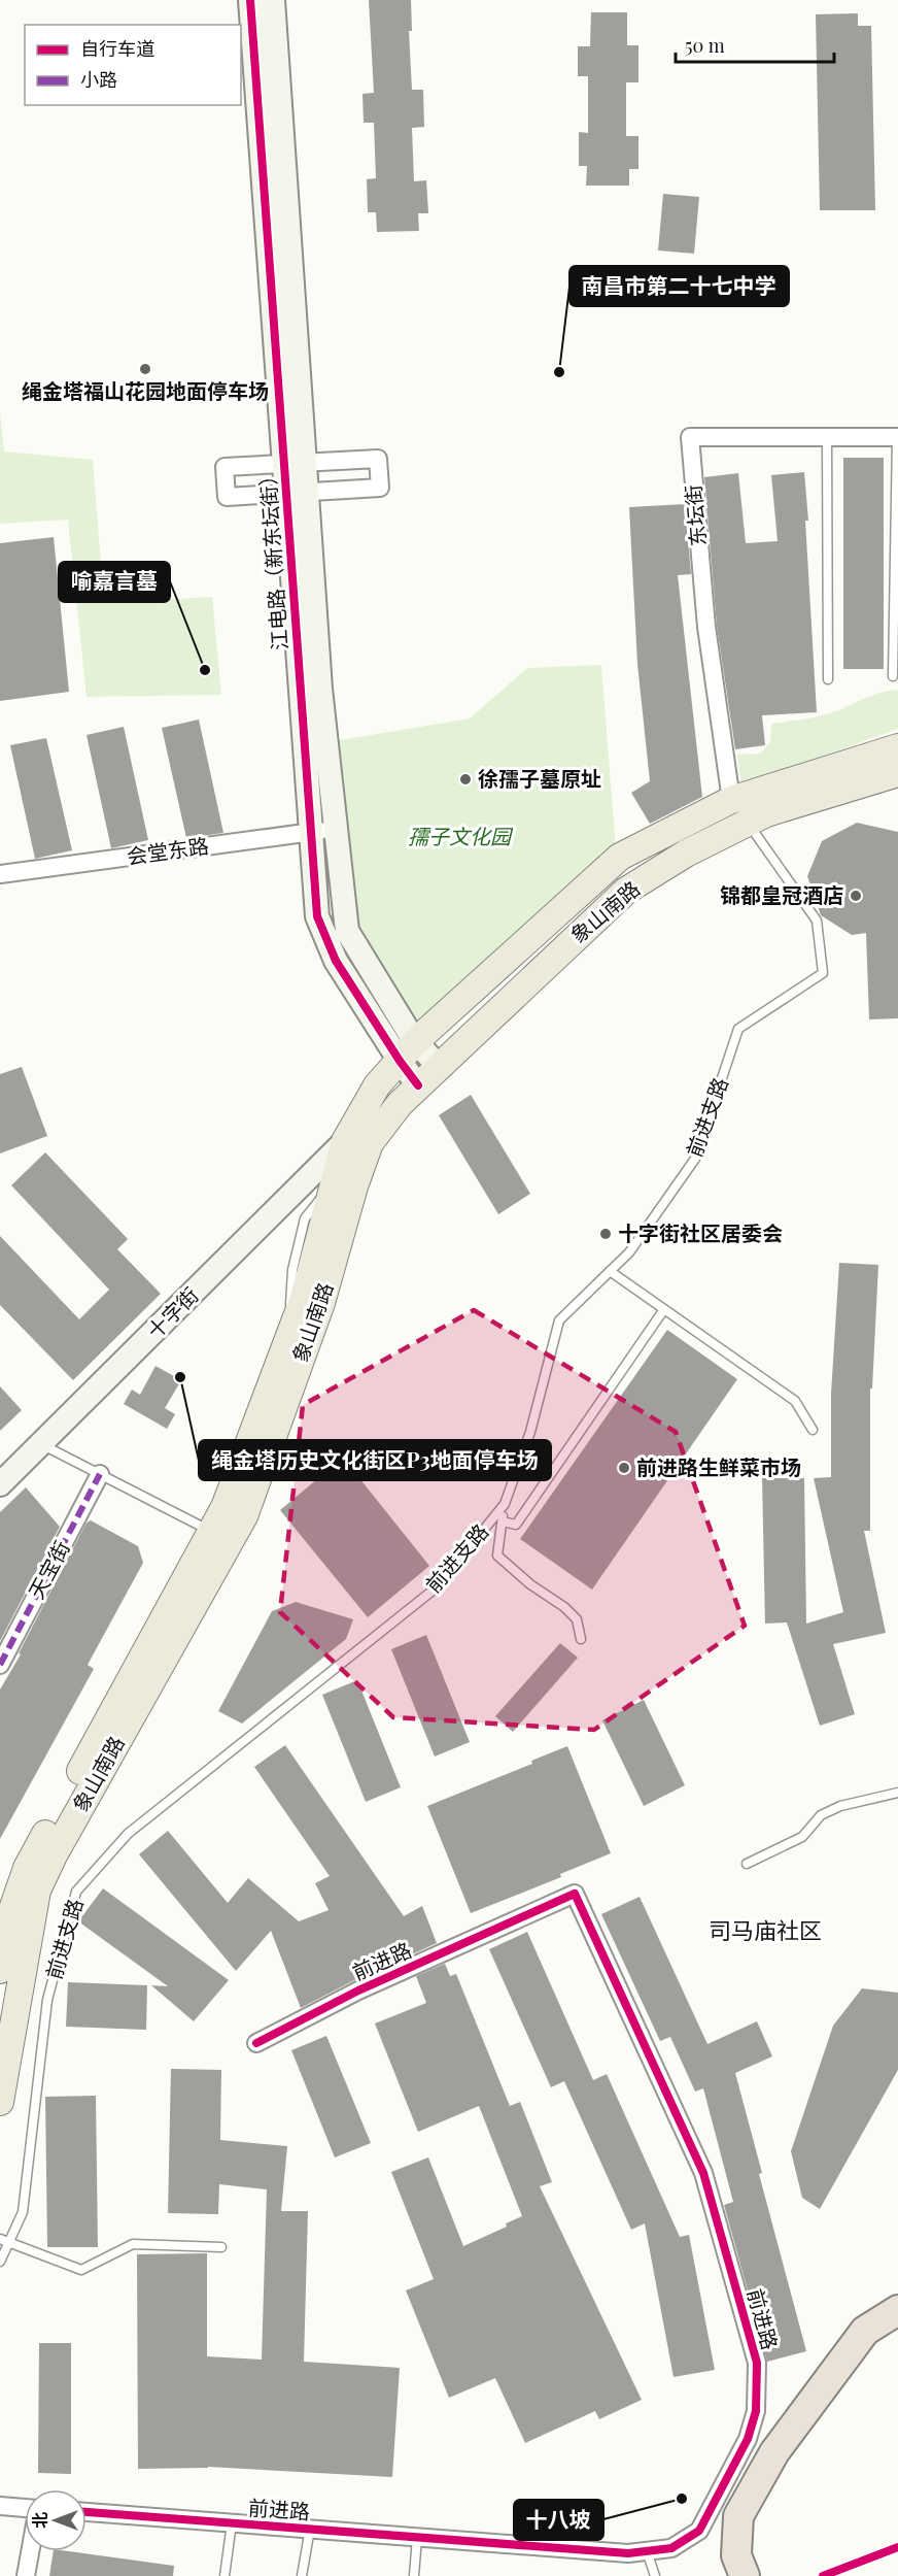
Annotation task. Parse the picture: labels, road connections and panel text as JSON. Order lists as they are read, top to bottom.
{
  "streets": {
    "main road": ["象山南路"],
    "street": [
      "东坛街",
      "江电路（新东坛街）",
      "会堂东路",
      "十字街",
      "天宝街",
      "前进路"
    ],
    "lane": ["前进支路"]
  },
  "crossings": [
    ["东坛街", "象山南路"],
    ["江电路（新东坛街）", "会堂东路"],
    ["江电路（新东坛街）", "象山南路"],
    ["象山南路", "前进支路"],
    ["象山南路", "十字街"]
  ],
  "districts": ["司马庙社区"],
  "parks": ["孺子文化园"],
  "places": [
    "绳金塔福山花园地面停车场",
    "南昌市第二十七中学",
    "喻嘉言墓",
    "徐孺子墓原址",
    "锦都皇冠酒店",
    "十字街社区居委会",
    "绳金塔历史文化街区P3地面停车场",
    "前进路生鲜菜市场",
    "十八坡"
  ],
  "legend": ["自行车道", "小路"],
  "scale_bar": "50 m",
  "north": "left"
}
